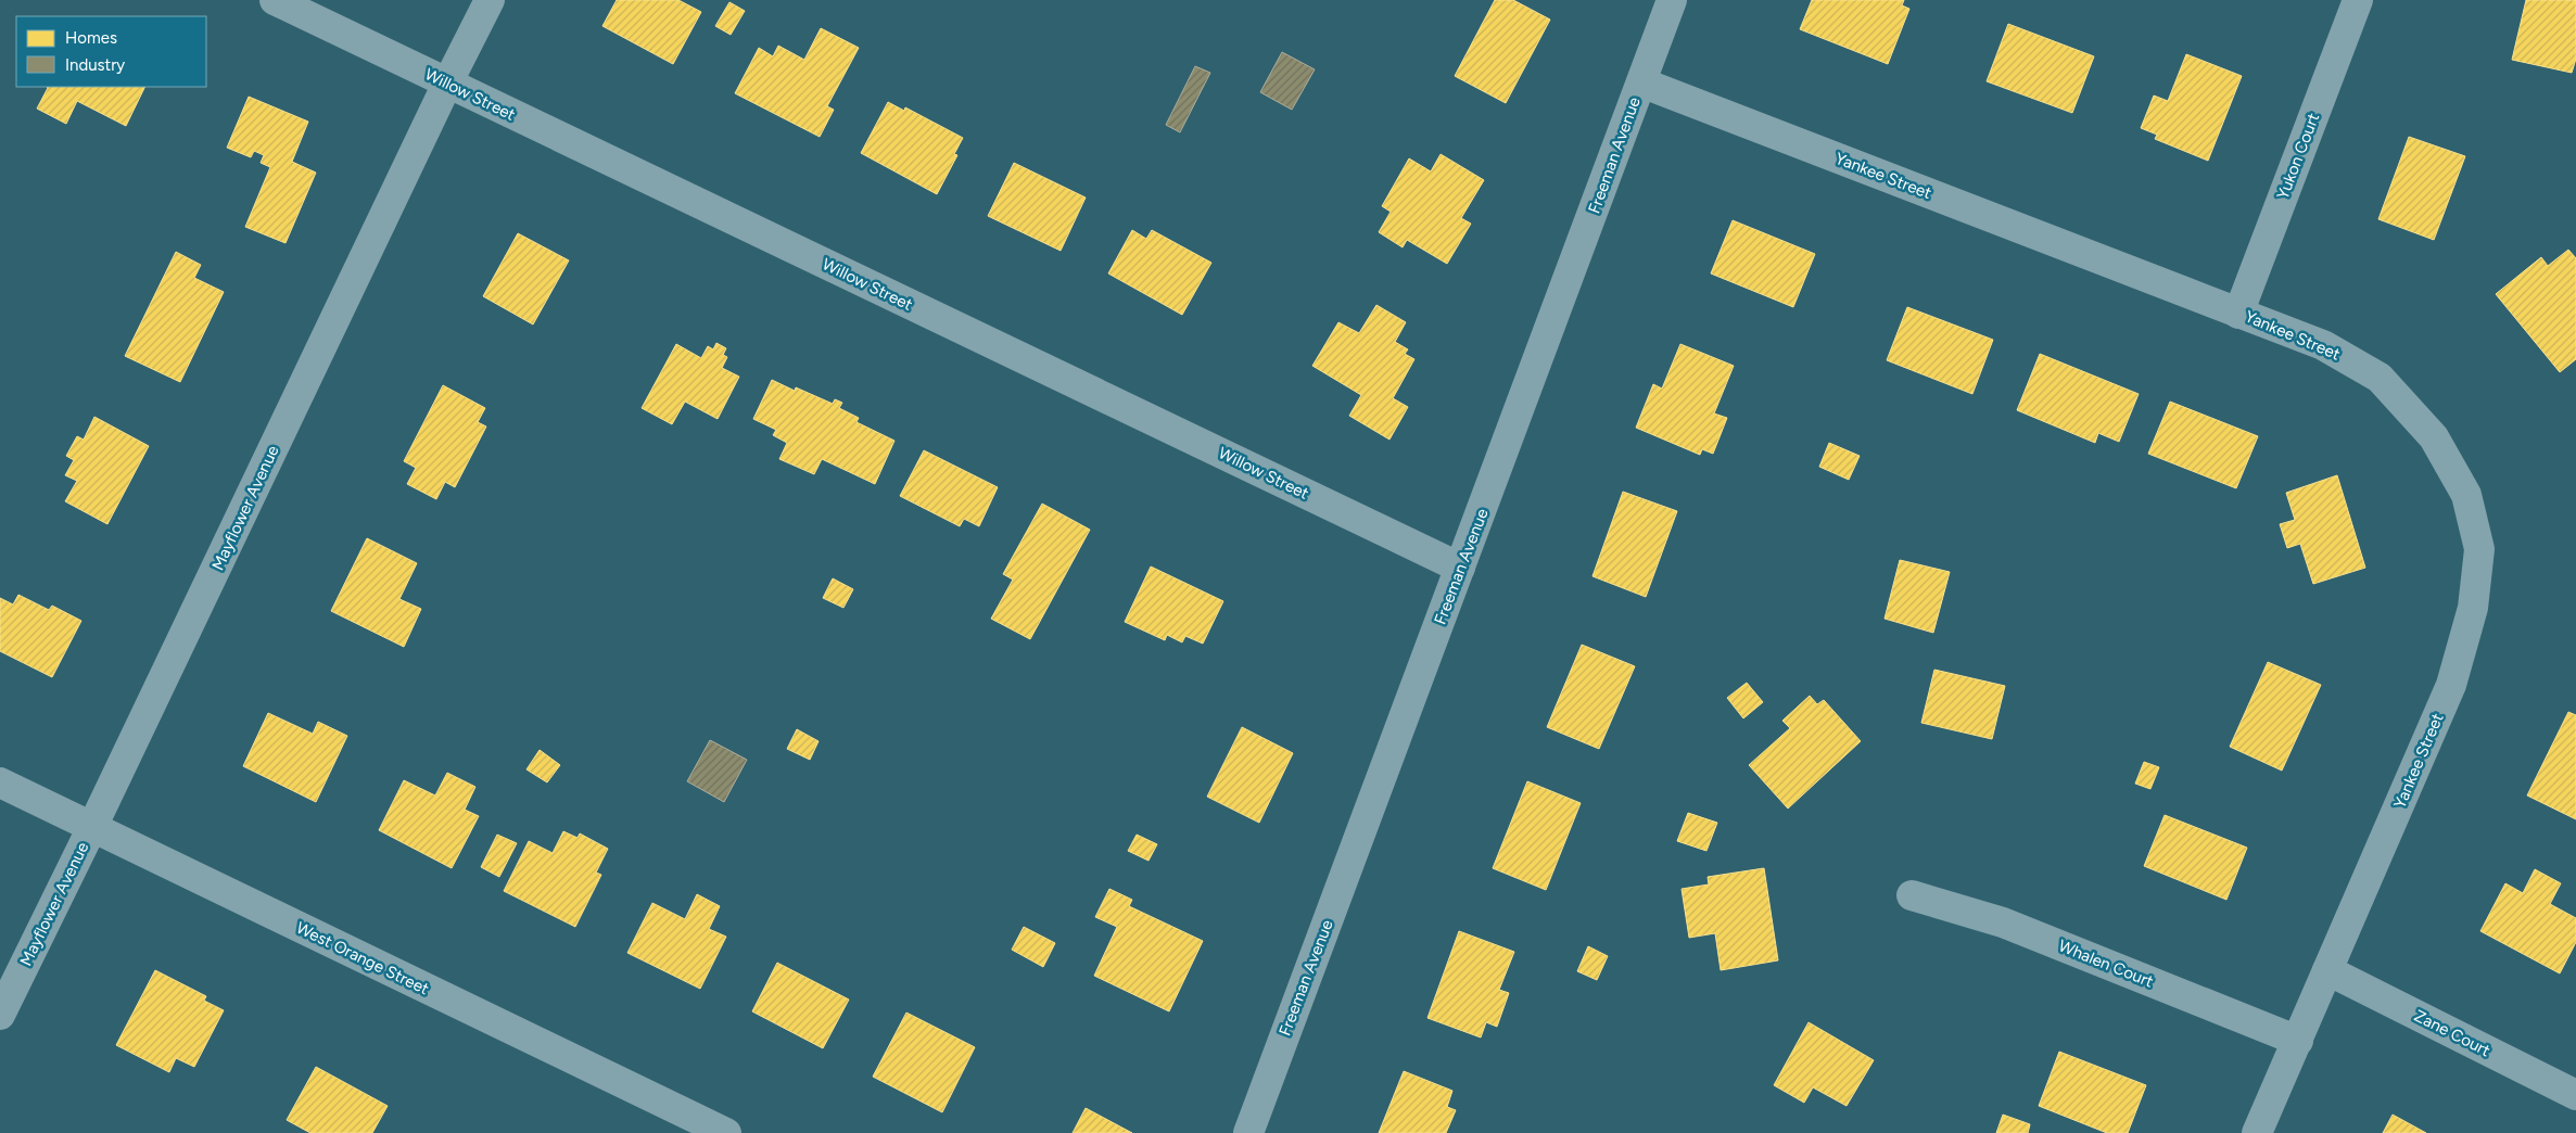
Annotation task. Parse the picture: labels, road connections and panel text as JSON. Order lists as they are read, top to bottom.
{
  "streets": {
    "street": [
      "Willow Street",
      "Freeman Avenue",
      "Yukon Court",
      "Yankee Street",
      "Mayflower Avenue",
      "West Orange Street",
      "Whalen Court",
      "Zane Court"
    ]
  },
  "crossings": [
    ["Willow Street", "Freeman Avenue"],
    ["Willow Street", "Mayflower Avenue"],
    ["Freeman Avenue", "Yankee Street"],
    ["Yukon Court", "Yankee Street"],
    ["Yankee Street", "Whalen Court"],
    ["Yankee Street", "Zane Court"],
    ["Mayflower Avenue", "West Orange Street"]
  ],
  "legend": ["Homes", "Industry"]
}
